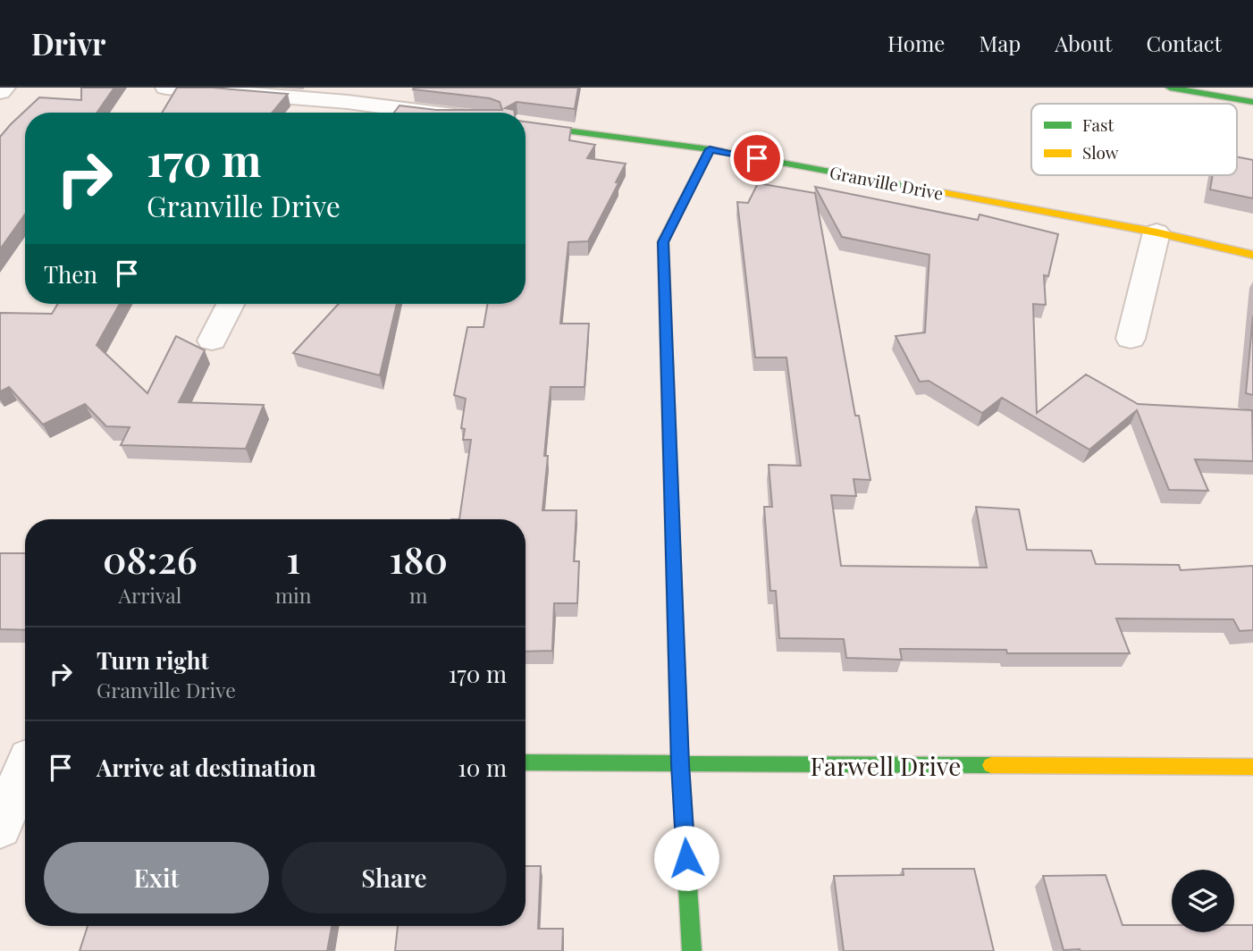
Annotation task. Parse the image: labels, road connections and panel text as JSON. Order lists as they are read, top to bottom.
{
  "streets": {
    "main road": ["Granville Drive", "Farwell Drive"]
  },
  "legend": ["Fast", "Slow"],
  "page": {
    "header": "Drivr",
    "nav": [
      "Home",
      "Map",
      "About",
      "Contact"
    ],
    "turn": ["170 m", "Granville Drive"],
    "then": "Then",
    "eta": [
      "08:26",
      "Arrival",
      "1",
      "min",
      "180",
      "m"
    ],
    "list": [
      {
        "name": "Turn right",
        "note": "Granville Drive",
        "value": "170 m"
      },
      {
        "name": "Arrive at destination",
        "value": "10 m"
      }
    ],
    "buttons": ["Exit", "Share"]
  }
}
